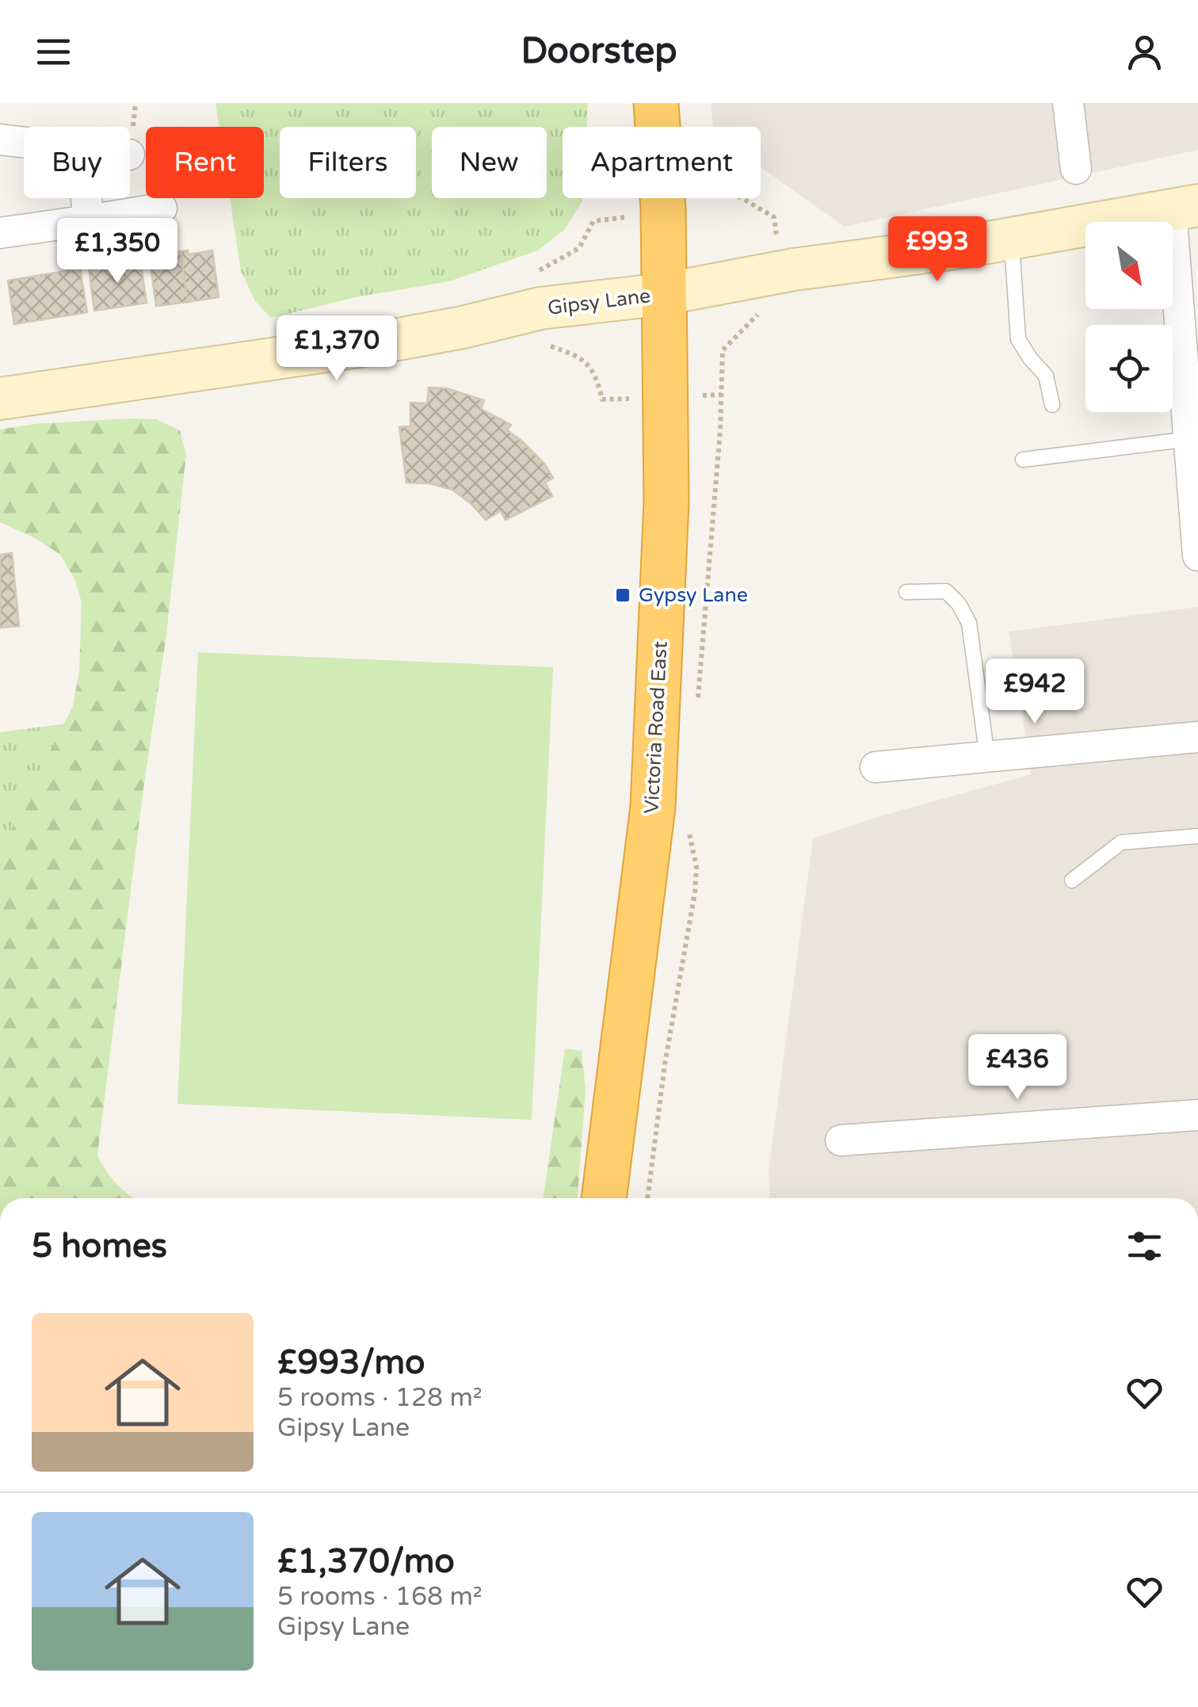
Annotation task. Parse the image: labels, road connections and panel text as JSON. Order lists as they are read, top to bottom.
{
  "streets": {
    "highway": ["Victoria Road East"],
    "street": ["Gipsy Lane"]
  },
  "crossings": [
    ["Gipsy Lane", "Victoria Road East"]
  ],
  "places": {
    "transit": ["Gypsy Lane"]
  },
  "north": "bottom right",
  "page": {
    "header": "Doorstep",
    "chip": [
      "Buy",
      "Rent",
      "Filters",
      "New",
      "Apartment"
    ],
    "price": [
      "£993",
      "£1,350",
      "£1,370",
      "£942",
      "£436"
    ],
    "heading": "5 homes",
    "list": [
      {
        "name": "£993/mo",
        "note": "5 rooms · 128 m² · Gipsy Lane"
      },
      {
        "name": "£1,370/mo",
        "note": "5 rooms · 168 m² · Gipsy Lane"
      }
    ]
  }
}
